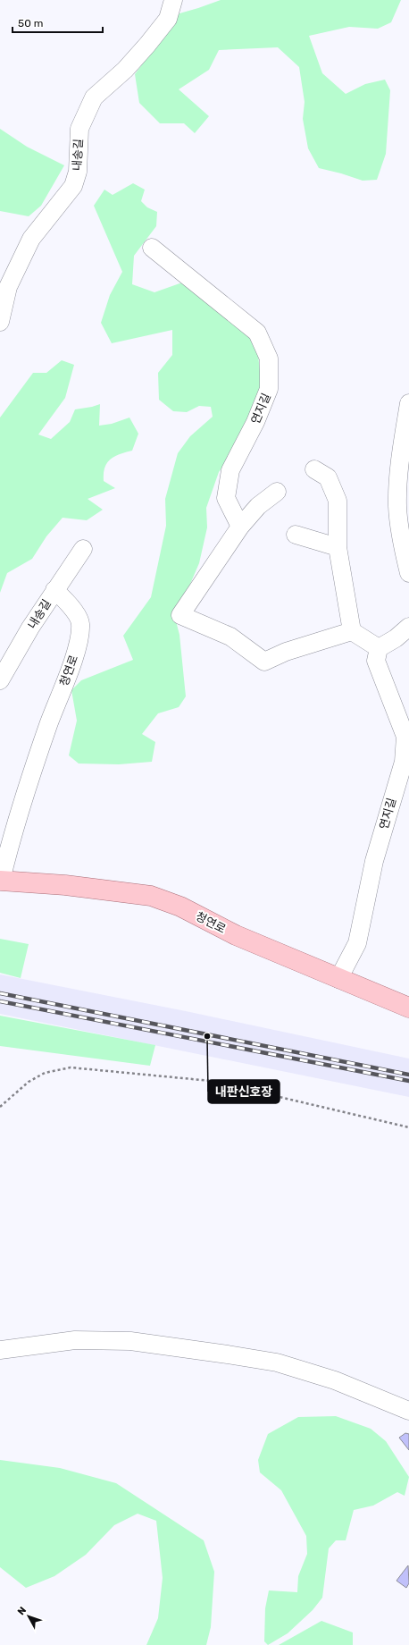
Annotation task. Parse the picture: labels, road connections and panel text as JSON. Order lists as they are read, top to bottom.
{
  "streets": {
    "main road": ["청연로"],
    "street": ["내송길", "연지길"]
  },
  "crossings": [
    ["내송길", "청연로"],
    ["연지길", "청연로"]
  ],
  "places": ["내판신호장"],
  "scale_bar": "50 m",
  "north": "top left"
}
